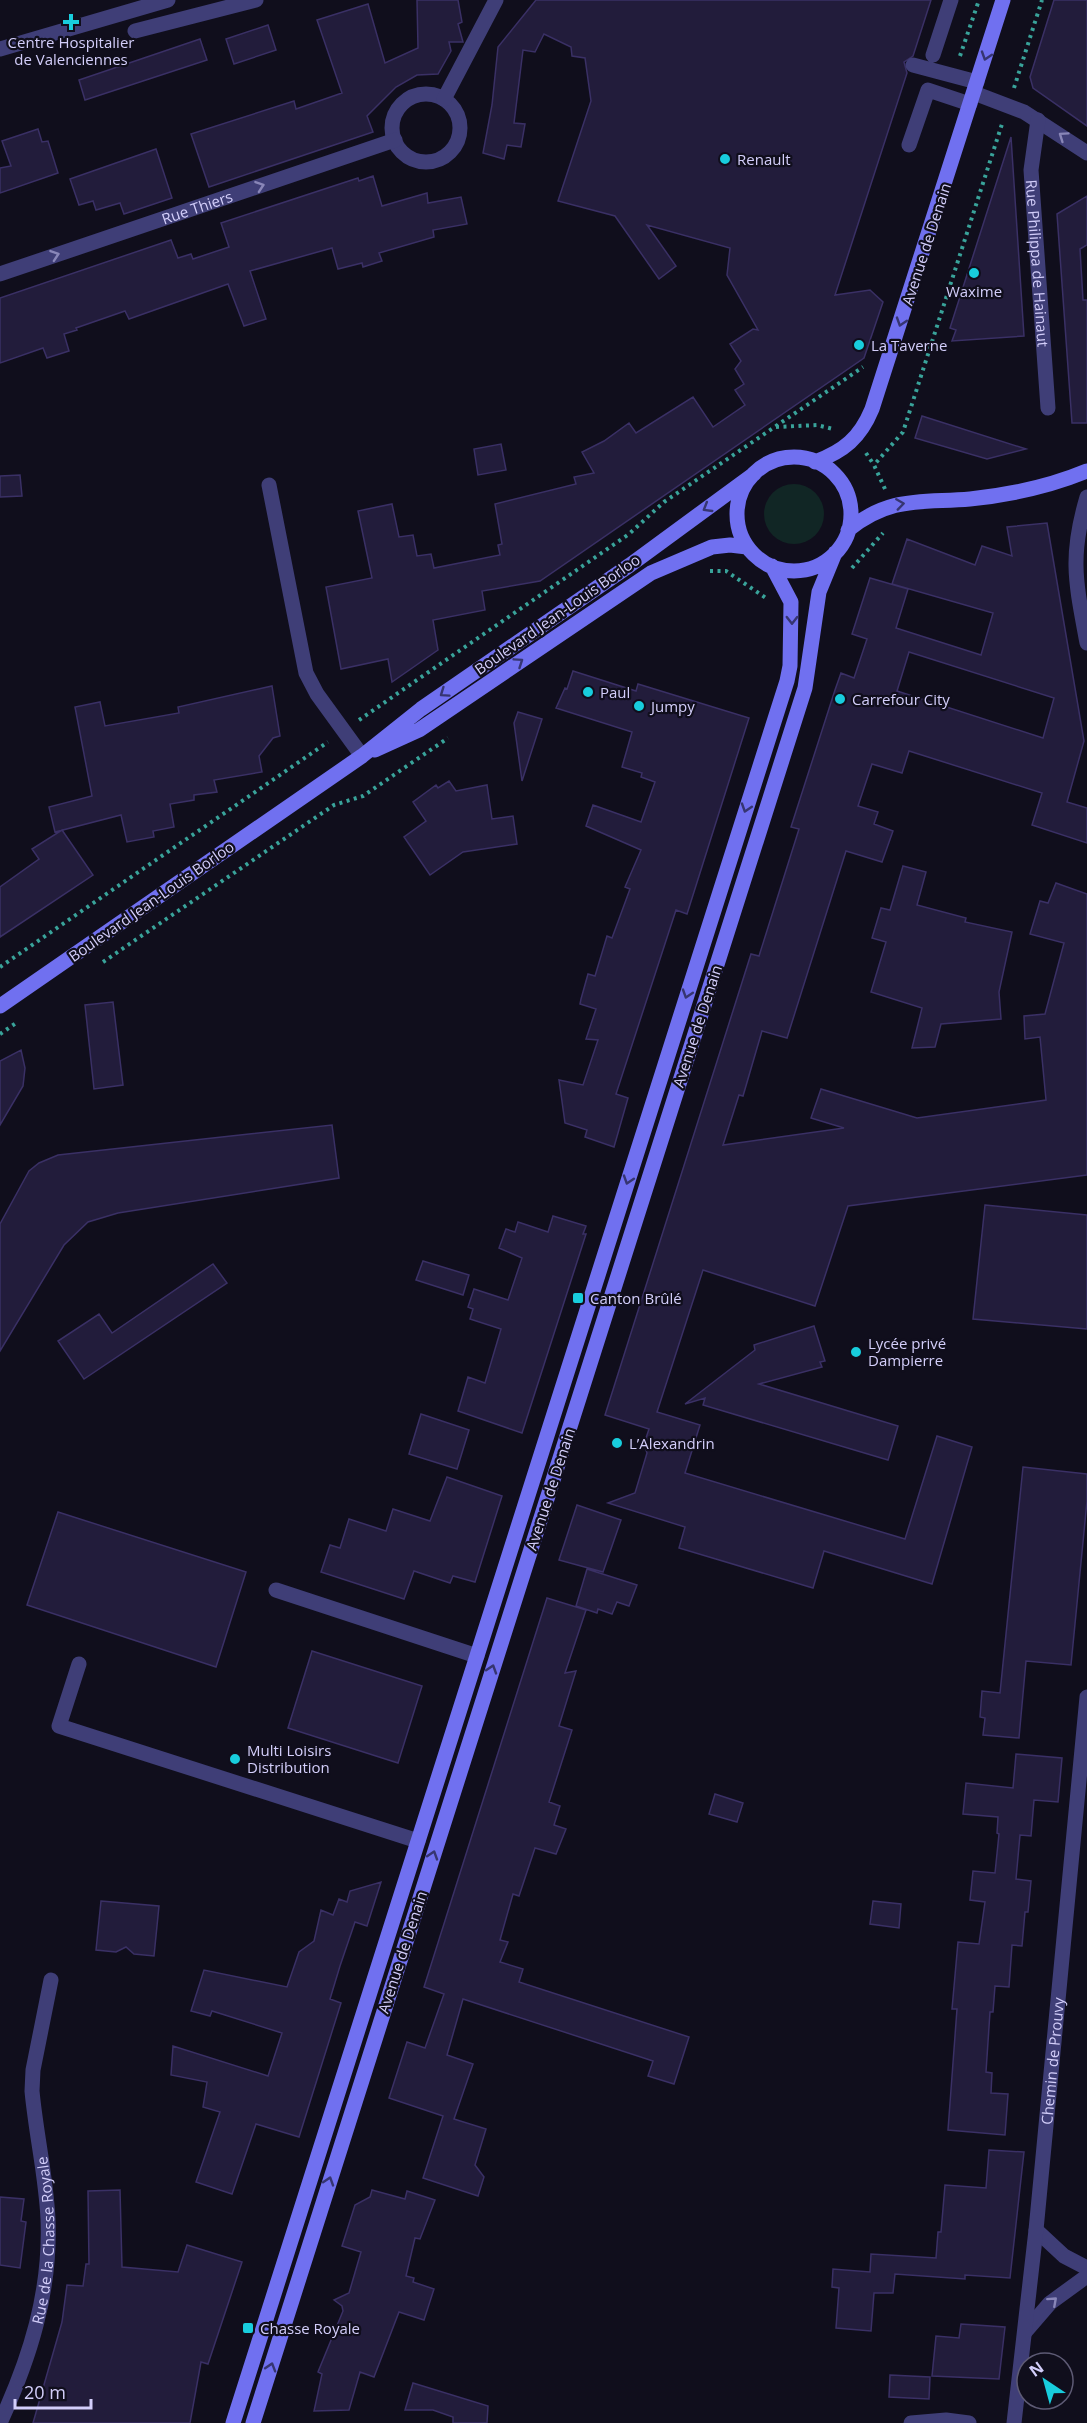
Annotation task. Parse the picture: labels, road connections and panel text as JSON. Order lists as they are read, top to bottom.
{
  "streets": {
    "main road": ["Avenue de Denain", "Boulevard Jean-Louis Borloo"],
    "street": [
      "Rue Thiers",
      "Rue Philippa de Hainaut",
      "Chemin de Prouvy",
      "Rue de la Chasse Royale"
    ]
  },
  "crossings": [
    ["Avenue de Denain", "Boulevard Jean-Louis Borloo"]
  ],
  "one_way": ["Rue Thiers"],
  "places": {
    "health": ["Centre Hospitalier de Valenciennes"],
    "other": [
      "Renault",
      "Waxime",
      "La Taverne",
      "Paul",
      "Carrefour City",
      "Jumpy",
      "Lycée privé Dampierre",
      "L’Alexandrin",
      "Multi Loisirs Distribution"
    ],
    "transit": ["Canton Brûlé", "Chasse Royale"]
  },
  "scale_bar": "20 m",
  "north": "top left"
}
